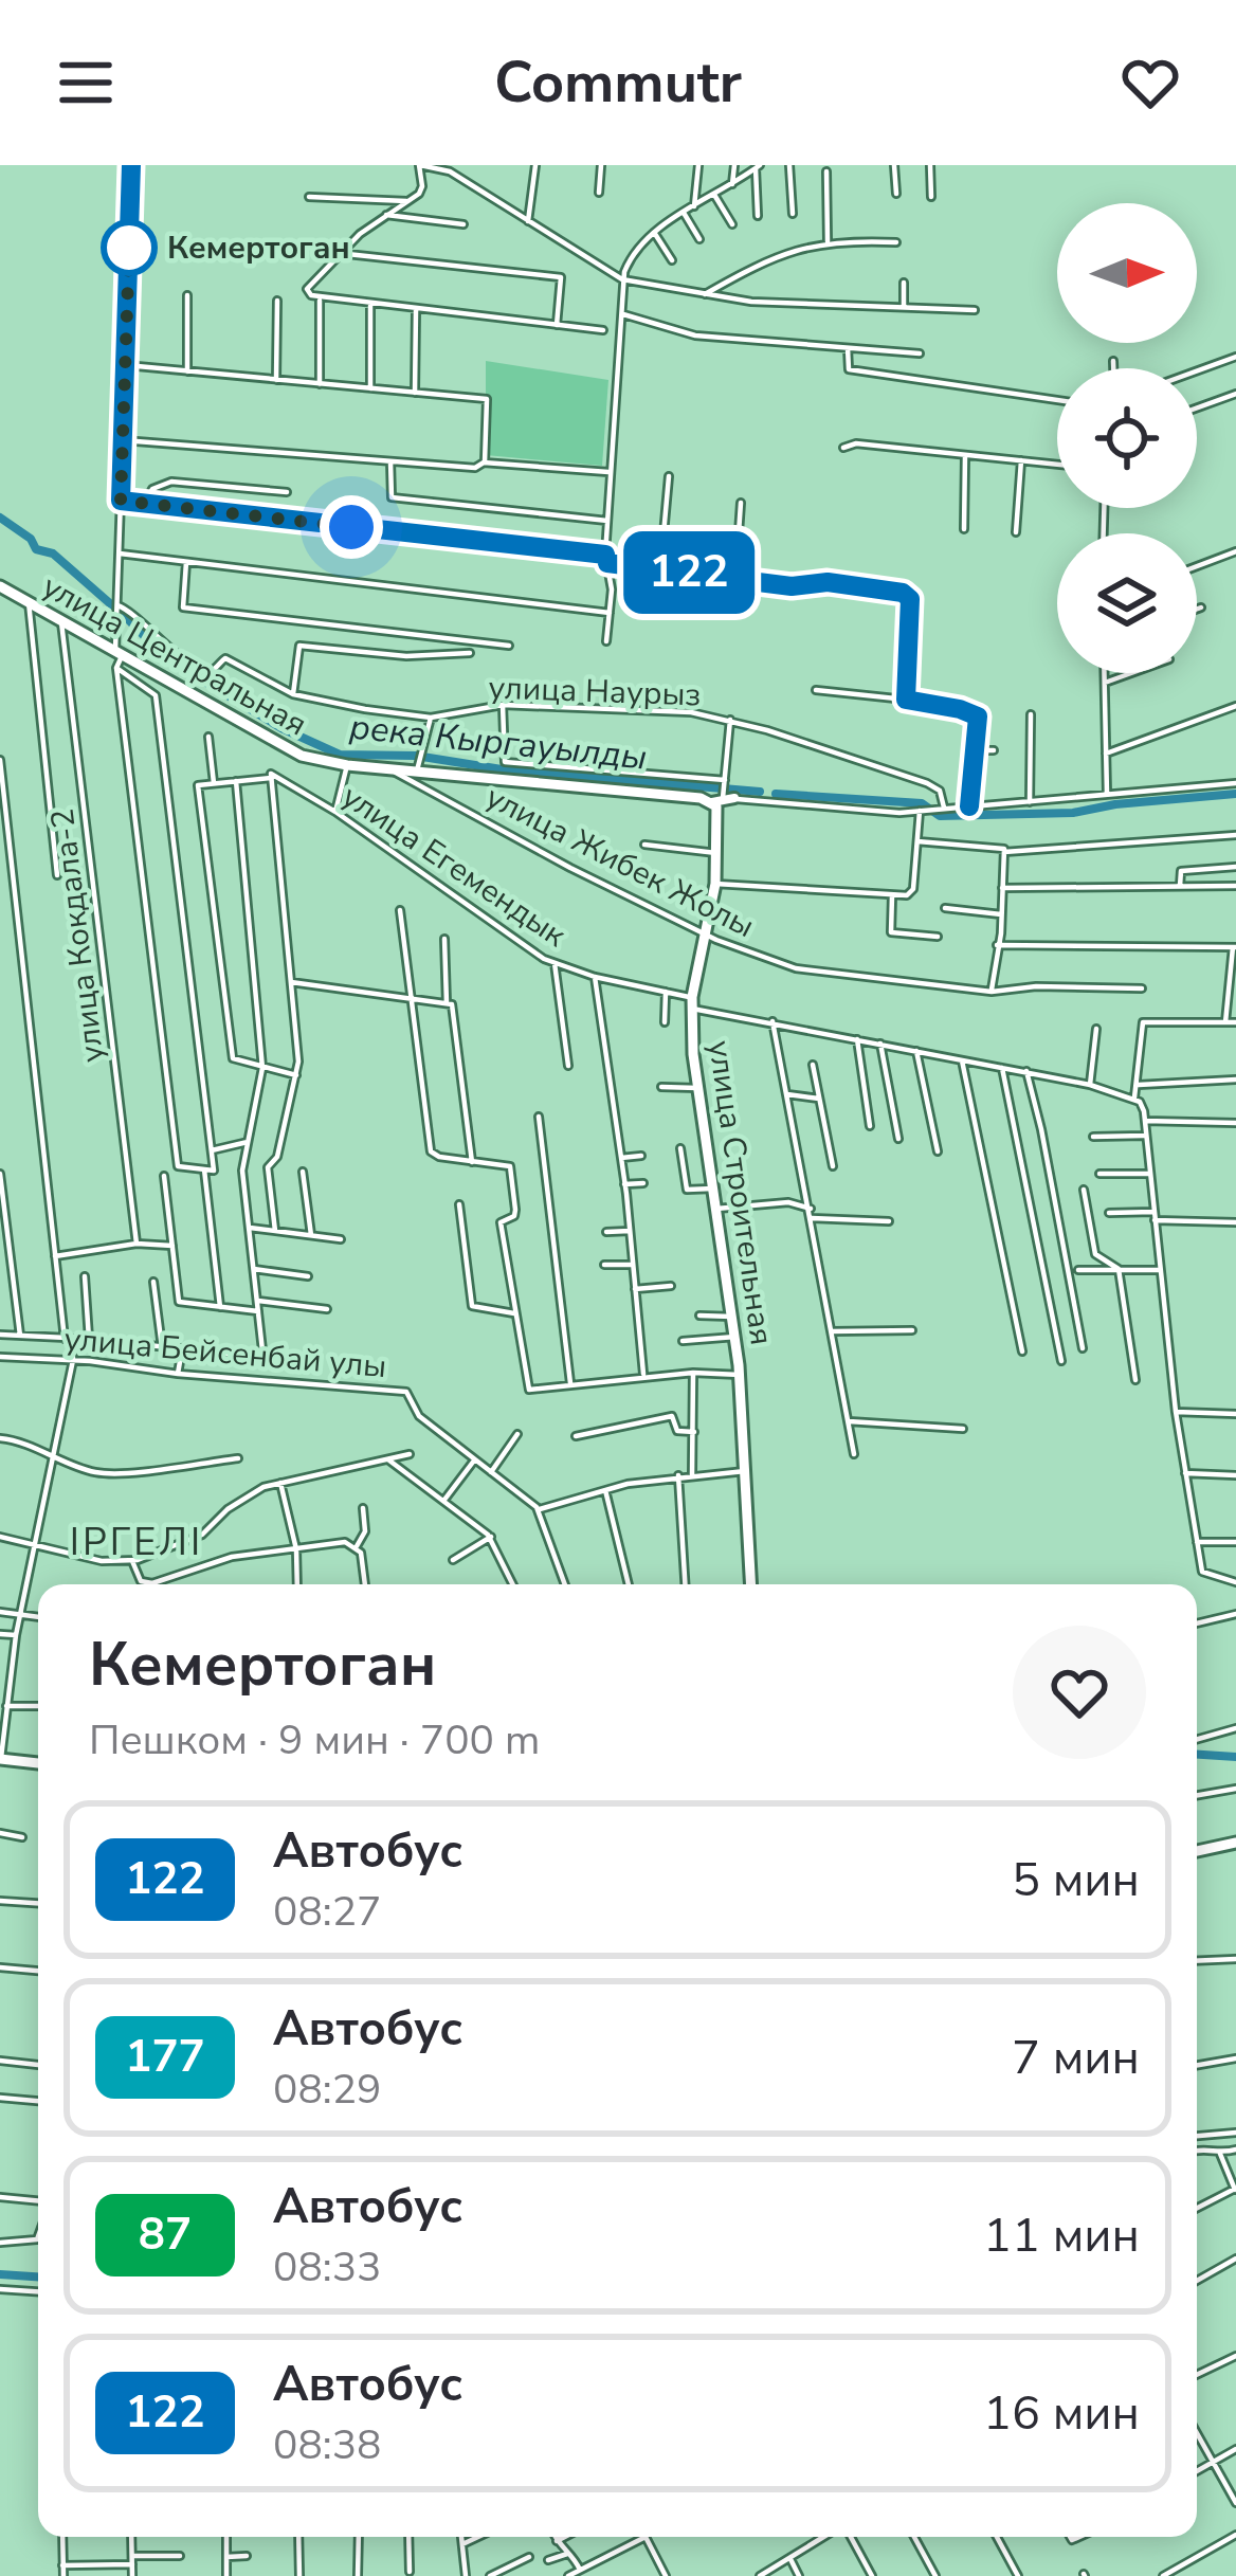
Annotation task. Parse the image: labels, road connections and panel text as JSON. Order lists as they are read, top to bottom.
{
  "streets": {
    "main road": ["улица Центральная", "улица Строительная"],
    "street": [
      "улица Наурыз",
      "улица Жибек Жолы",
      "улица Егемендык",
      "улица Кокдала-2",
      "улица Бейсенбай улы"
    ]
  },
  "crossings": [
    ["улица Центральная", "улица Наурыз"],
    ["улица Центральная", "улица Жибек Жолы"],
    ["улица Центральная", "улица Кокдала-2"],
    ["улица Центральная", "улица Строительная"],
    ["улица Наурыз", "улица Строительная"],
    ["улица Жибек Жолы", "улица Строительная"],
    ["улица Егемендык", "улица Строительная"]
  ],
  "districts": ["ІРГЕЛІ"],
  "water": ["река Кыргауылды"],
  "places": ["Кемертоган"],
  "lines": ["bus line 122"],
  "north": "right",
  "page": {
    "header": "Commutr",
    "on_map": "122",
    "heading": ["Кемертоган", "Пешком · 9 мин · 700 m"],
    "list": [
      {
        "mark": "122",
        "name": "Автобус",
        "note": "08:27",
        "value": "5 мин"
      },
      {
        "mark": "177",
        "name": "Автобус",
        "note": "08:29",
        "value": "7 мин"
      },
      {
        "mark": "87",
        "name": "Автобус",
        "note": "08:33",
        "value": "11 мин"
      },
      {
        "mark": "122",
        "name": "Автобус",
        "note": "08:38",
        "value": "16 мин"
      }
    ]
  }
}
